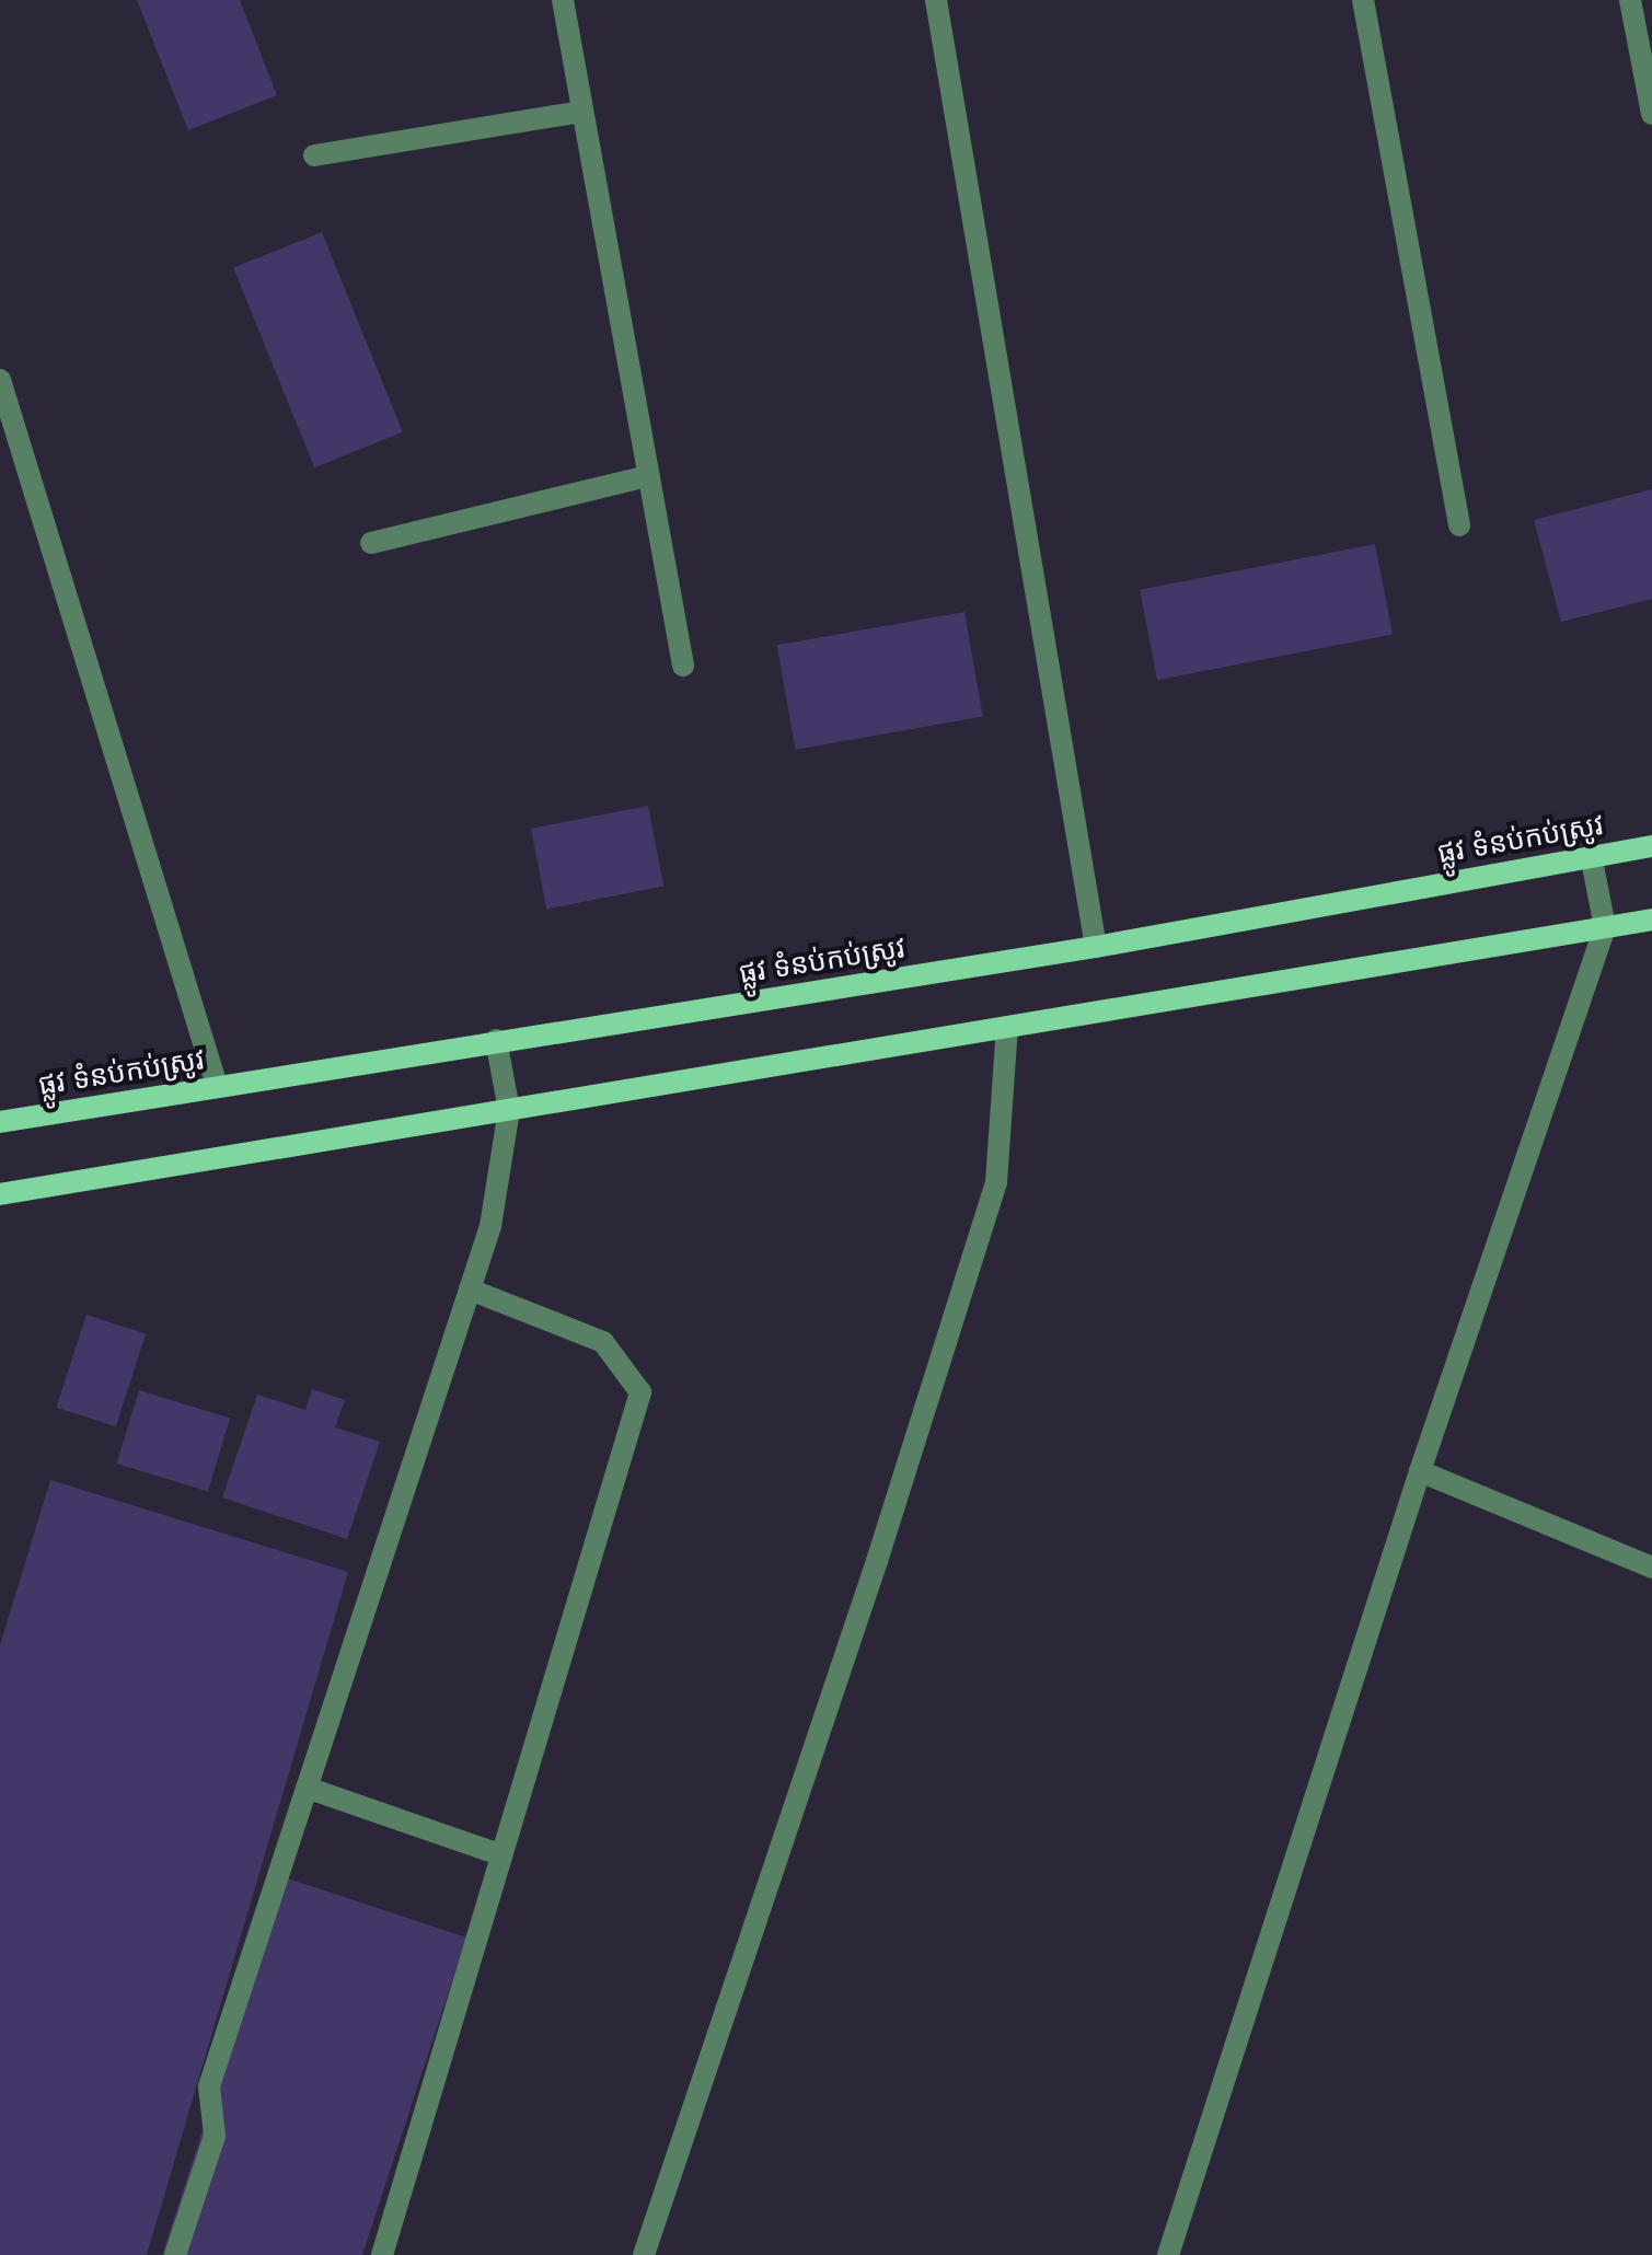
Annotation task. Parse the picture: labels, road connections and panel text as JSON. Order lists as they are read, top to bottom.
{
  "streets": {
    "main road": ["ផ្លូវ ទំនប់កប់ស្រូវ"]
  }
}
